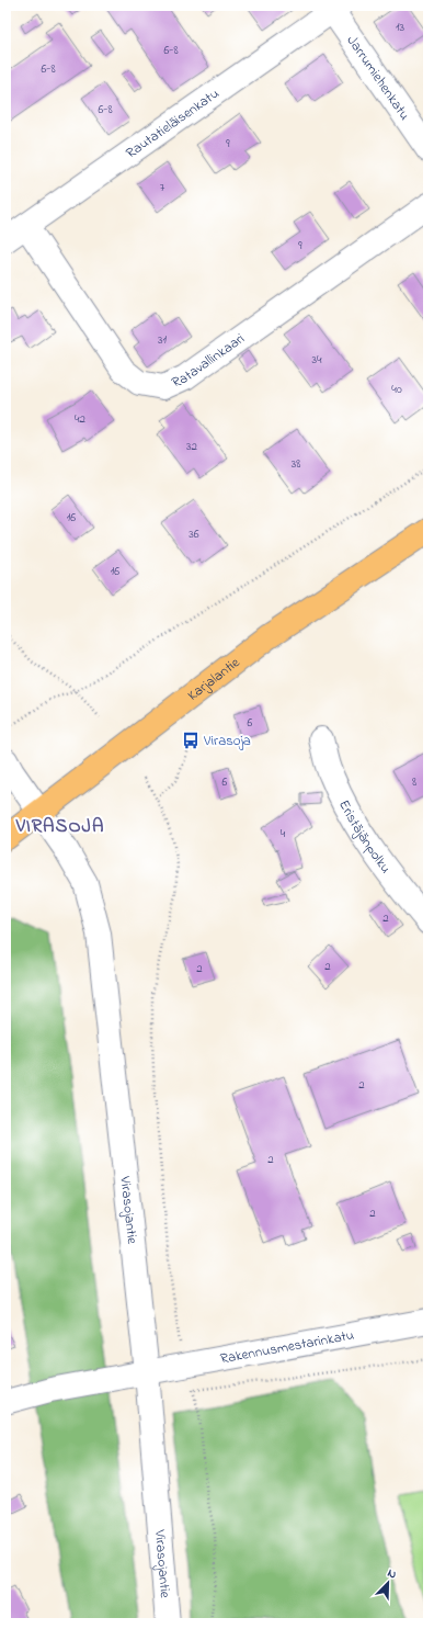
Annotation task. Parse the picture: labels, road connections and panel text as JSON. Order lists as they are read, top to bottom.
{
  "streets": {
    "main road": ["Karjalantie"],
    "street": [
      "Jarrumiehenkatu",
      "Rautatieläisenkatu",
      "Ratavallinkaari",
      "Eristäjänpolku",
      "Virasojantie",
      "Rakennusmestarinkatu"
    ]
  },
  "crossings": [
    ["Jarrumiehenkatu", "Rautatieläisenkatu"],
    ["Rautatieläisenkatu", "Ratavallinkaari"],
    ["Karjalantie", "Virasojantie"],
    ["Virasojantie", "Rakennusmestarinkatu"]
  ],
  "districts": ["VIRASOJA"],
  "places": {
    "bus stop": ["Virasoja"]
  },
  "house_numbers": [
    "13",
    "6-8",
    "6-8",
    "6-8",
    "9",
    "7",
    "9",
    "31",
    "34",
    "40",
    "42",
    "32",
    "38",
    "16",
    "36",
    "16",
    "6",
    "6",
    "8",
    "4",
    "2",
    "2",
    "2",
    "2",
    "2",
    "2"
  ],
  "north": "top right"
}
